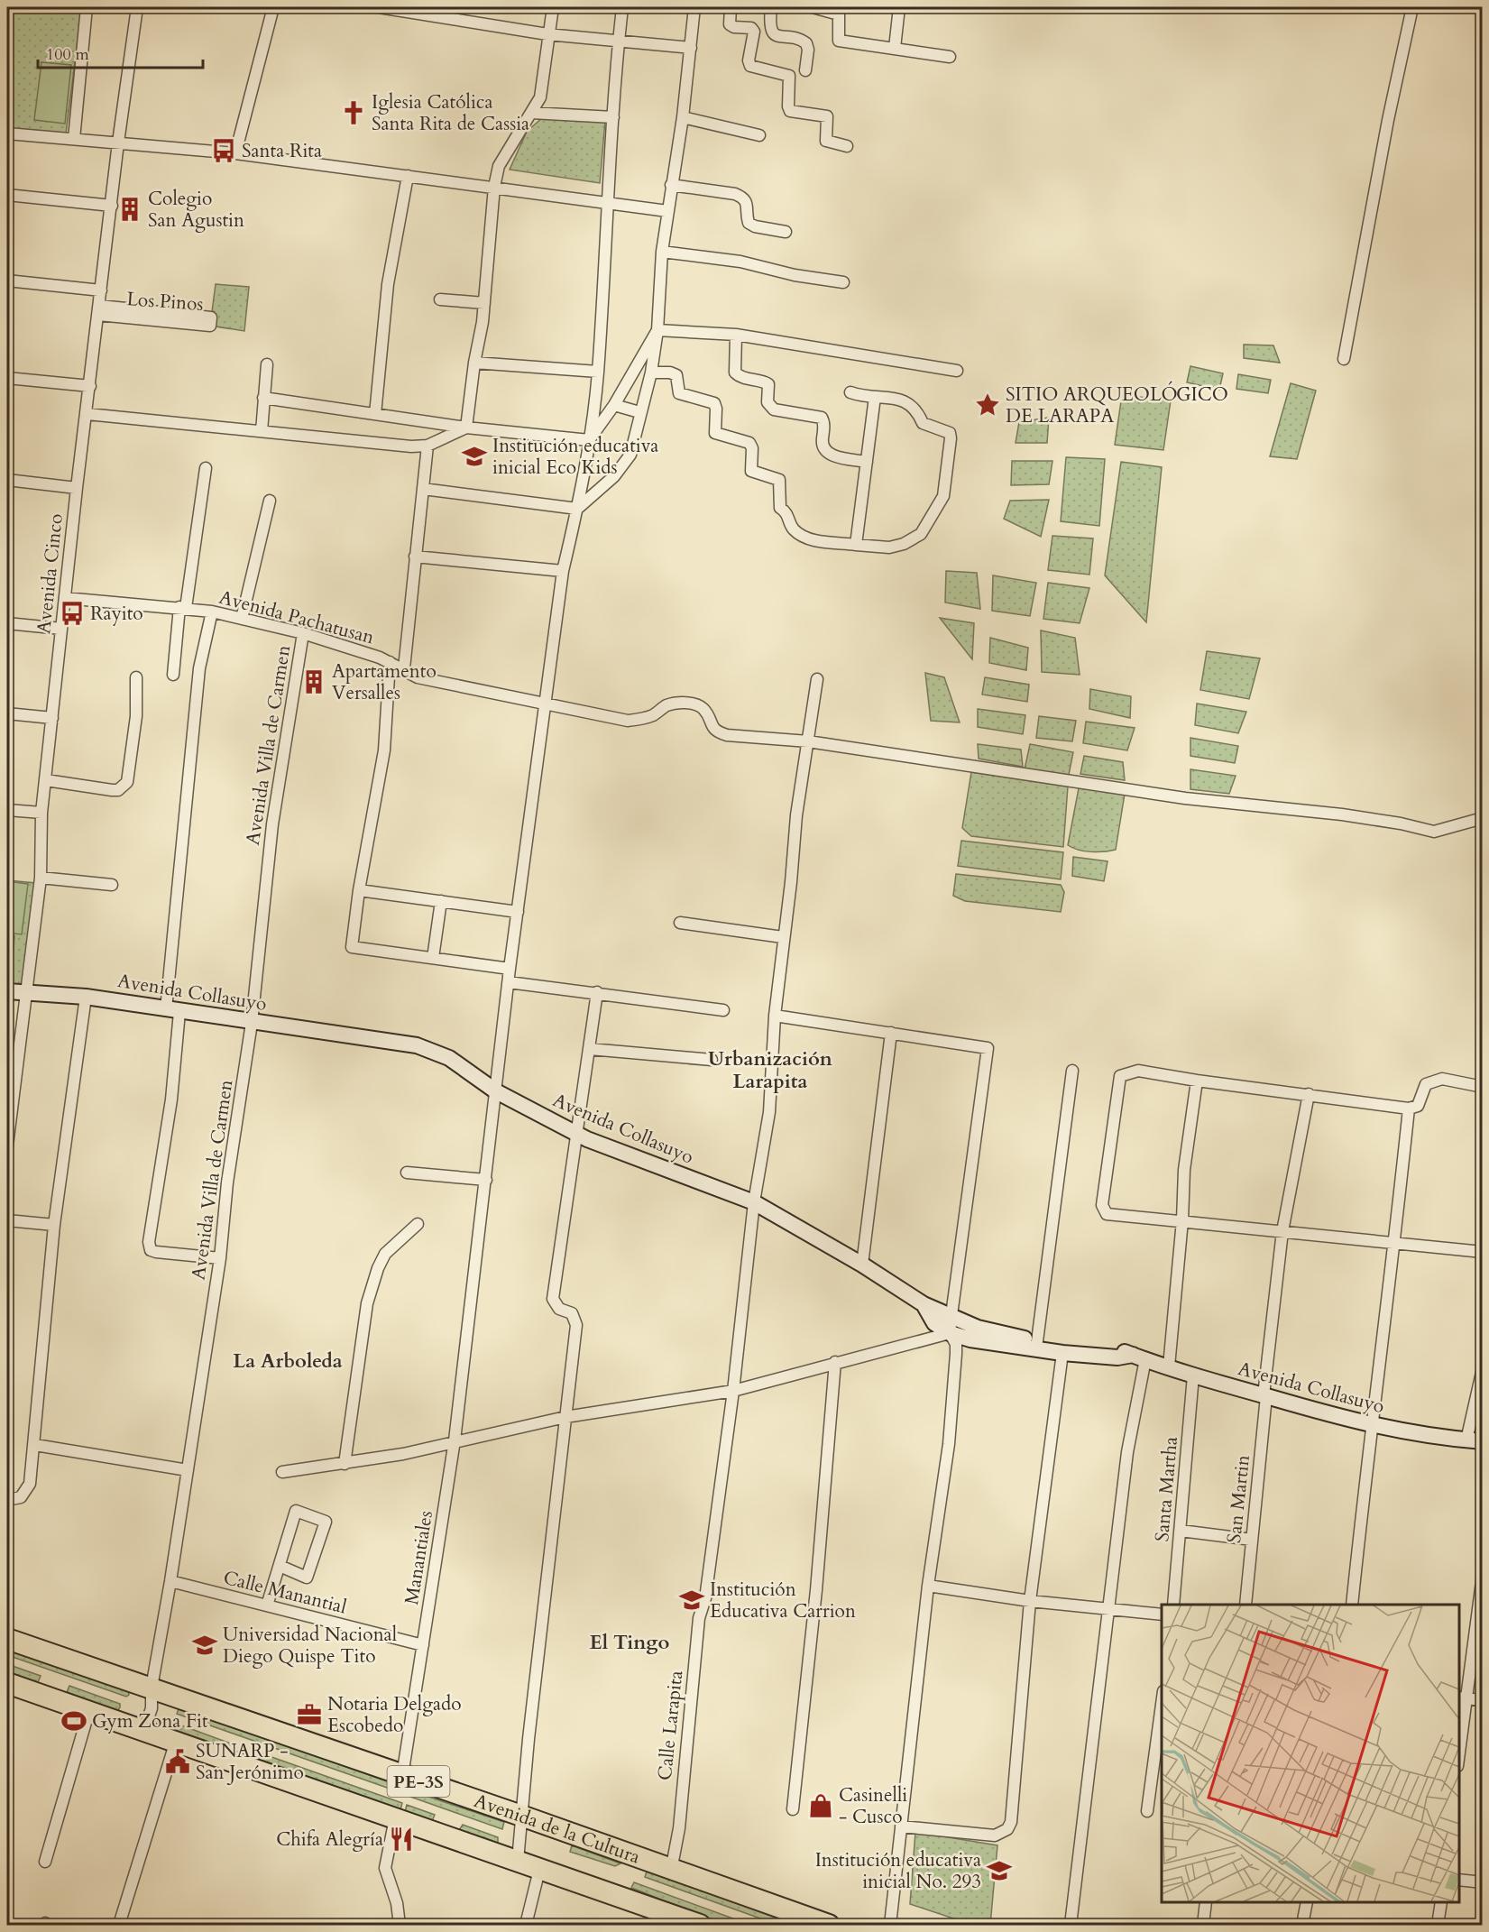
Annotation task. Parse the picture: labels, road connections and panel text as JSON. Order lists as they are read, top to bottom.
{
  "streets": {
    "highway": ["PE-3S", "Avenida de la Cultura"],
    "street": [
      "Los Pinos",
      "Avenida Cinco",
      "Avenida Pachatusan",
      "Avenida Villa de Carmen",
      "Avenida Collasuyo",
      "Santa Martha",
      "San Martin",
      "Manantiales",
      "Calle Manantial",
      "Calle Larapita"
    ]
  },
  "crossings": [
    ["Los Pinos", "Avenida Cinco"],
    ["Avenida Cinco", "Avenida Pachatusan"],
    ["Avenida Cinco", "Avenida Collasuyo"],
    ["Avenida Pachatusan", "Avenida Villa de Carmen"],
    ["Avenida Pachatusan", "Manantiales"],
    ["Avenida Pachatusan", "Calle Larapita"],
    ["Avenida Villa de Carmen", "Avenida Collasuyo"],
    ["Avenida Villa de Carmen", "Calle Manantial"],
    ["Avenida Villa de Carmen", "PE-3S"],
    ["Avenida Villa de Carmen", "Avenida de la Cultura"],
    ["Avenida Collasuyo", "Santa Martha"],
    ["Avenida Collasuyo", "San Martin"],
    ["Avenida Collasuyo", "Manantiales"],
    ["Avenida Collasuyo", "Calle Larapita"],
    ["Manantiales", "Calle Manantial"],
    ["Manantiales", "Avenida de la Cultura"],
    ["Calle Larapita", "Avenida de la Cultura"]
  ],
  "districts": ["Urbanización Larapita", "La Arboleda", "El Tingo"],
  "places": {
    "church": ["Iglesia Católica Santa Rita de Cassia"],
    "bus stop": ["Santa Rita", "Rayito"],
    "building": ["Colegio San Agustin", "Apartamento Versalles"],
    "place": ["SITIO ARQUEOLÓGICO DE LARAPA"],
    "school or university": [
      "Institución educativa inicial Eco Kids",
      "Institución Educativa Carrion",
      "Universidad Nacional Diego Quispe Tito",
      "Institución educativa inicial No. 293"
    ],
    "office": ["Notaria Delgado Escobedo"],
    "sports": ["Gym Zona Fit"],
    "public building": ["SUNARP - San Jerónimo"],
    "shop": ["Casinelli - Cusco"],
    "restaurant": ["Chifa Alegría"]
  },
  "scale_bar": "100 m"
}
